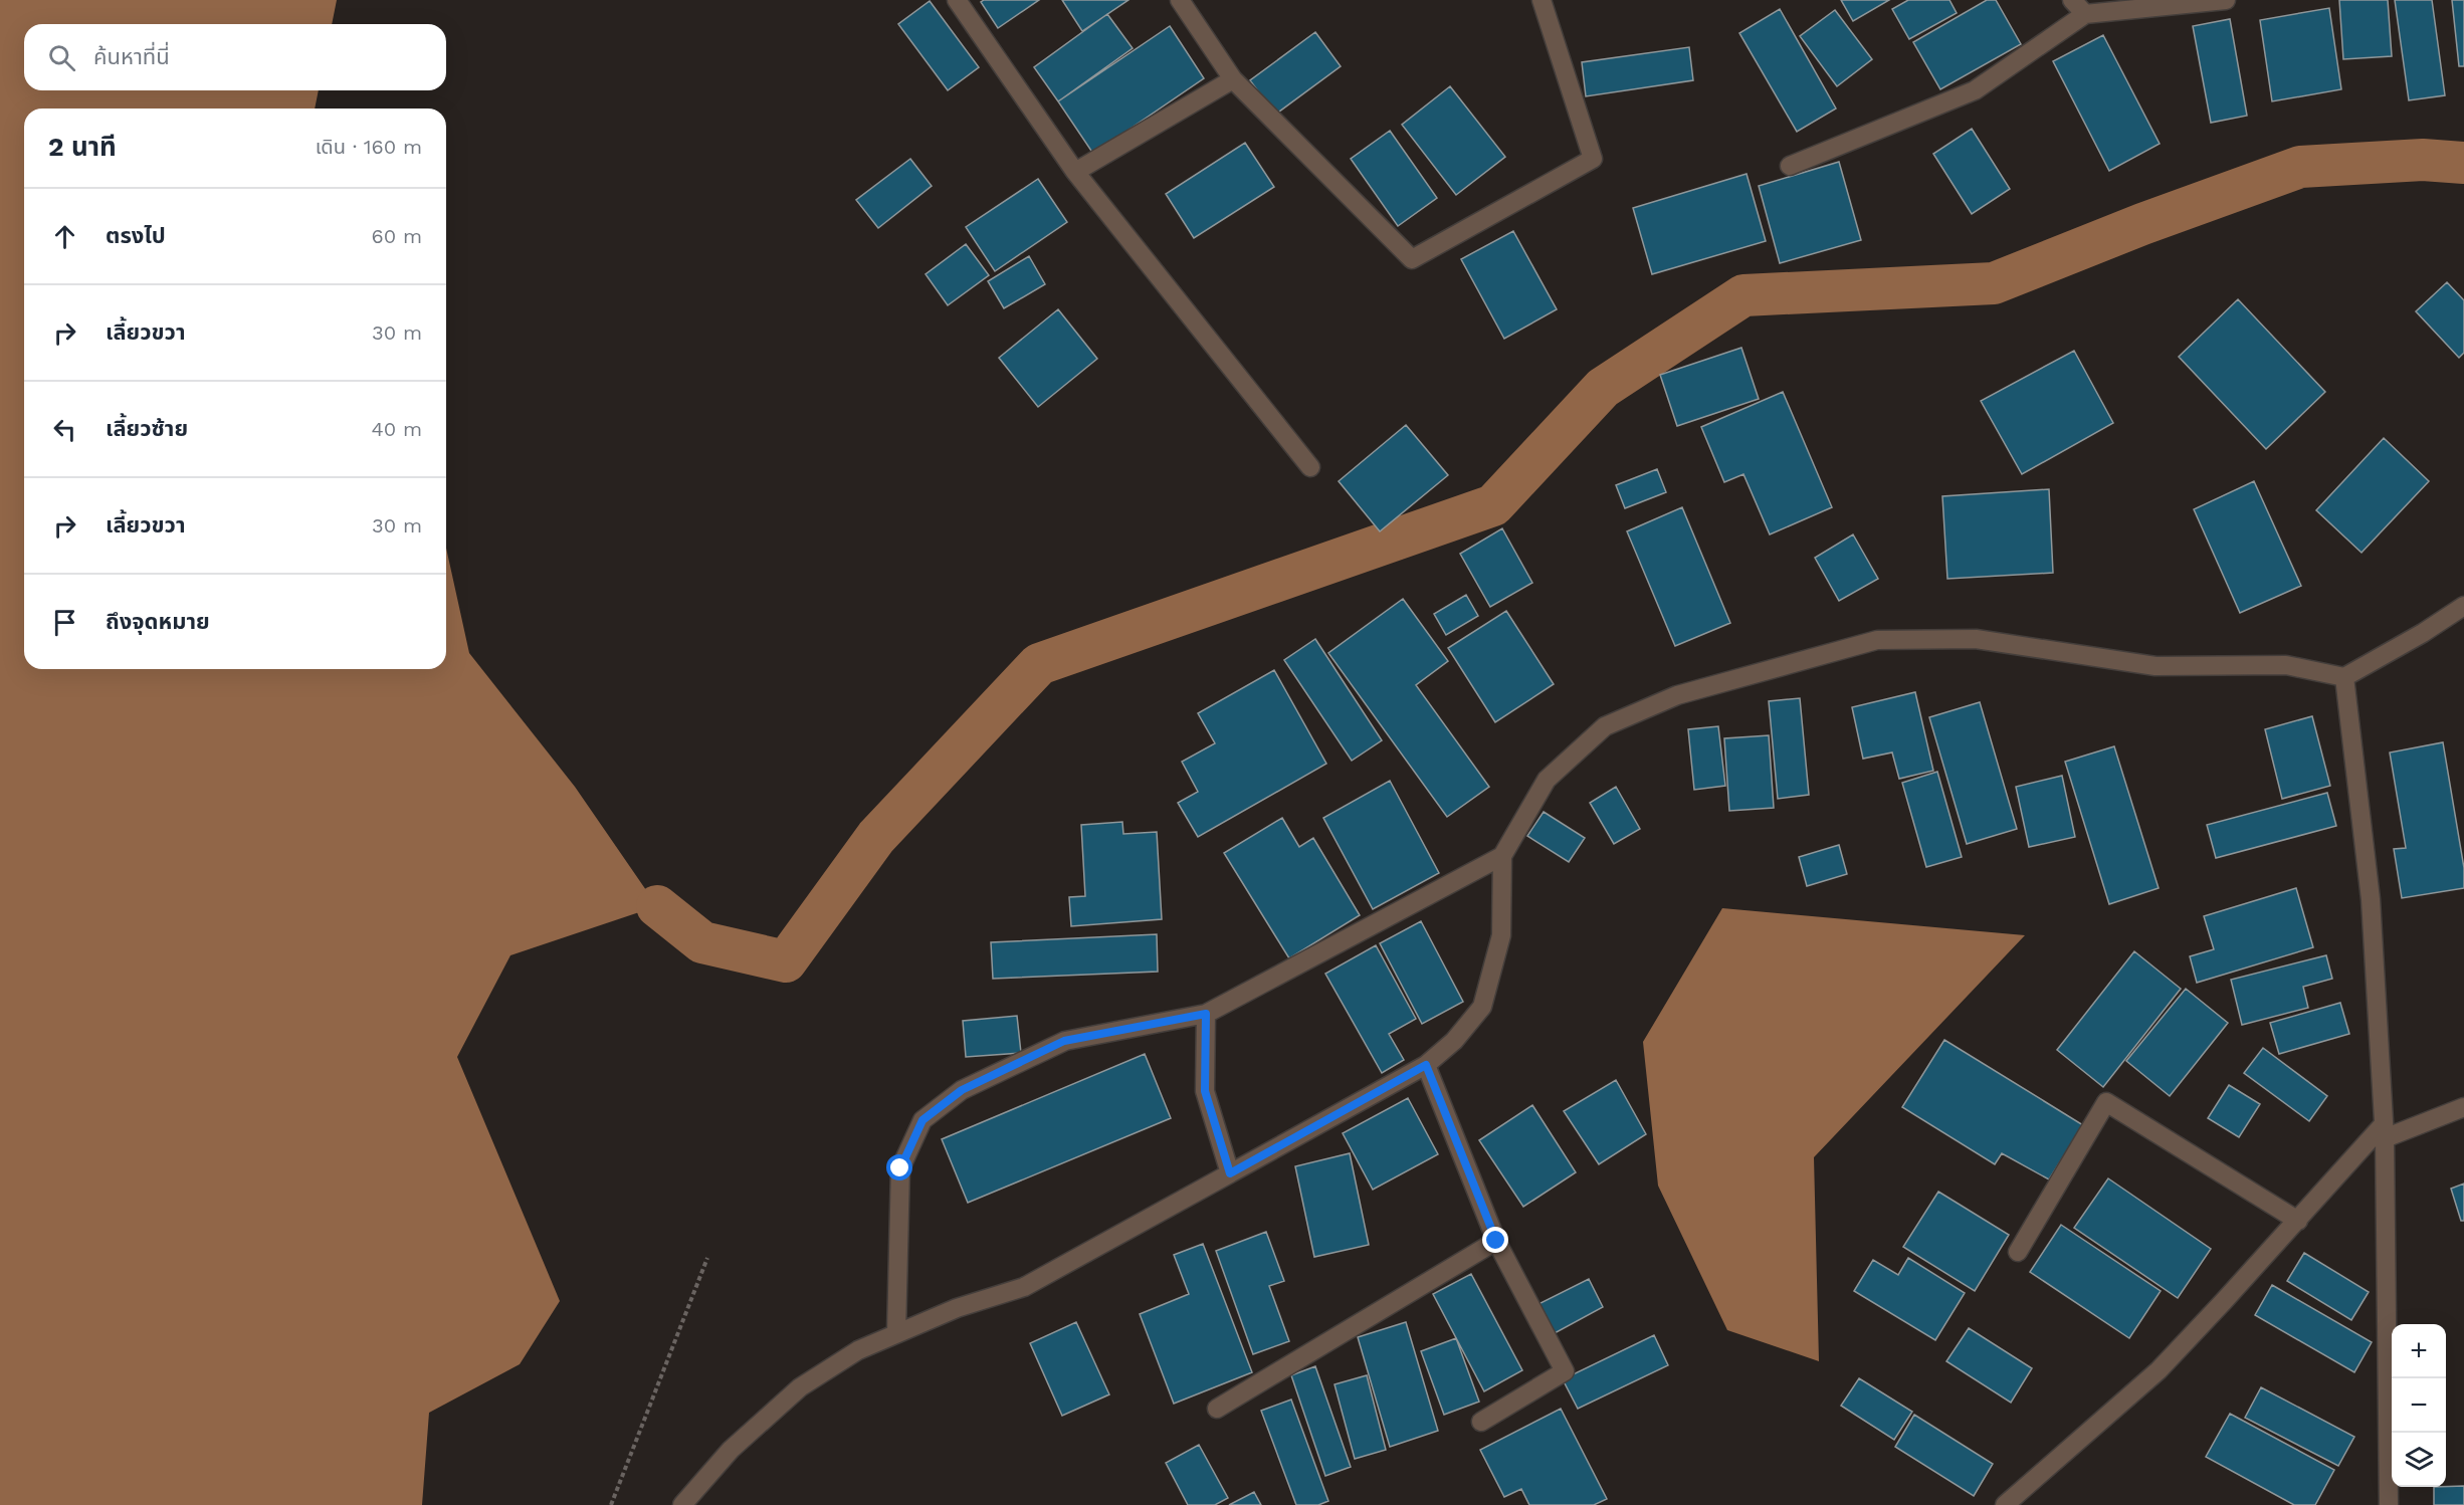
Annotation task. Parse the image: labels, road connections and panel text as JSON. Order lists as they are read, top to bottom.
{
  "page": {
    "search": "ค้นหาที่นี่",
    "heading": ["2 นาที", "เดิน · 160 m"],
    "list": [
      ["ตรงไป", "60 m"],
      ["เลี้ยวขวา", "30 m"],
      ["เลี้ยวซ้าย", "40 m"],
      ["เลี้ยวขวา", "30 m"],
      "ถึงจุดหมาย"
    ],
    "map_buttons": ["+", "−"]
  }
}
